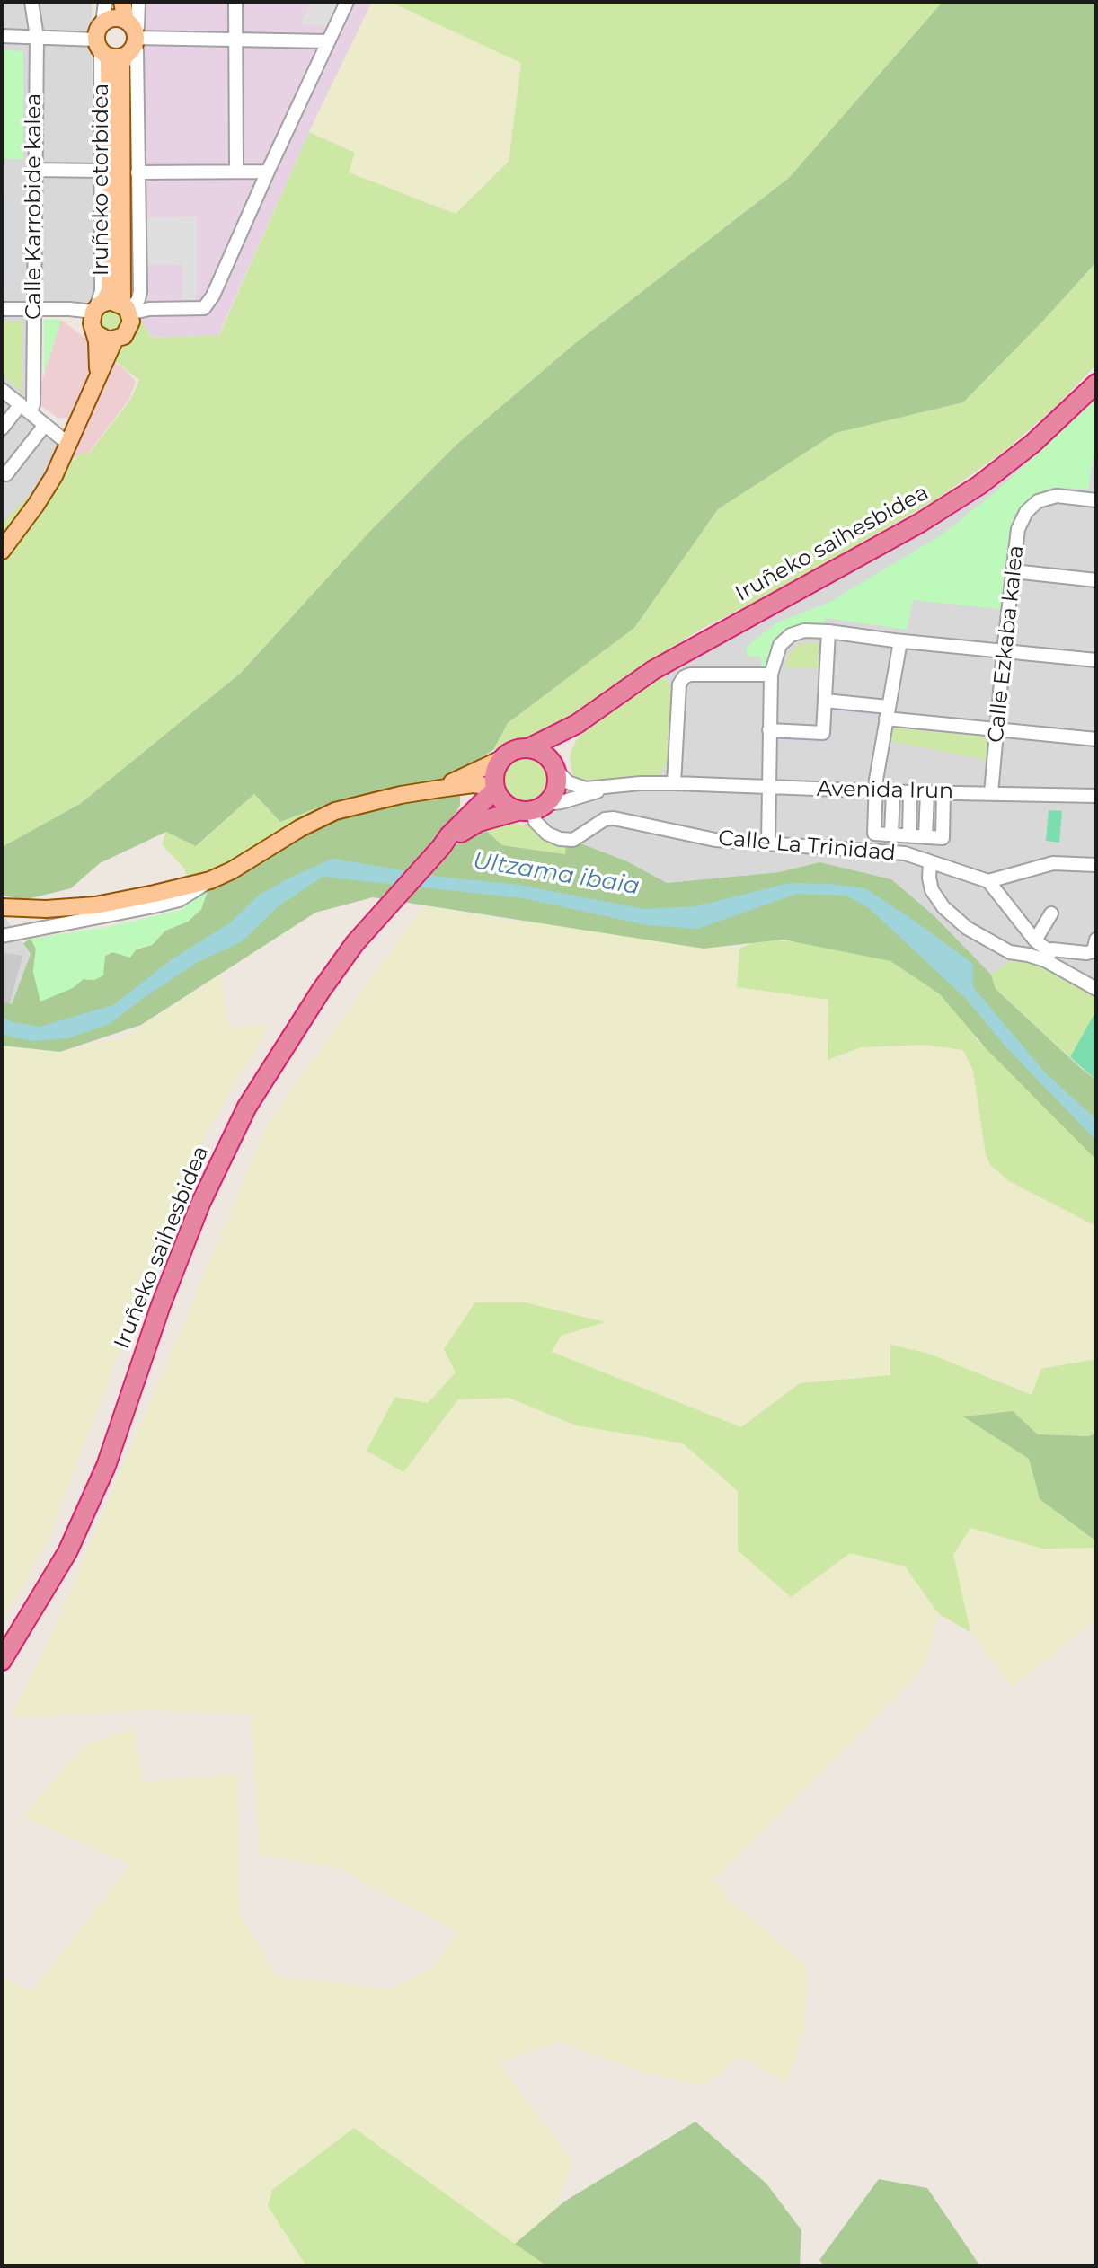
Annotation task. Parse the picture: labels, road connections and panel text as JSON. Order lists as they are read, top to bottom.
{
  "streets": {
    "highway": ["Iruñeko saihesbidea"],
    "main road": ["Iruñeko etorbidea"],
    "street": [
      "Calle Karrobide kalea",
      "Calle Ezkaba kalea",
      "Avenida Irun",
      "Calle La Trinidad"
    ]
  },
  "crossings": [
    ["Iruñeko saihesbidea", "Calle La Trinidad"],
    ["Calle Ezkaba kalea", "Avenida Irun"]
  ],
  "water": ["Ultzama ibaia"]
}
